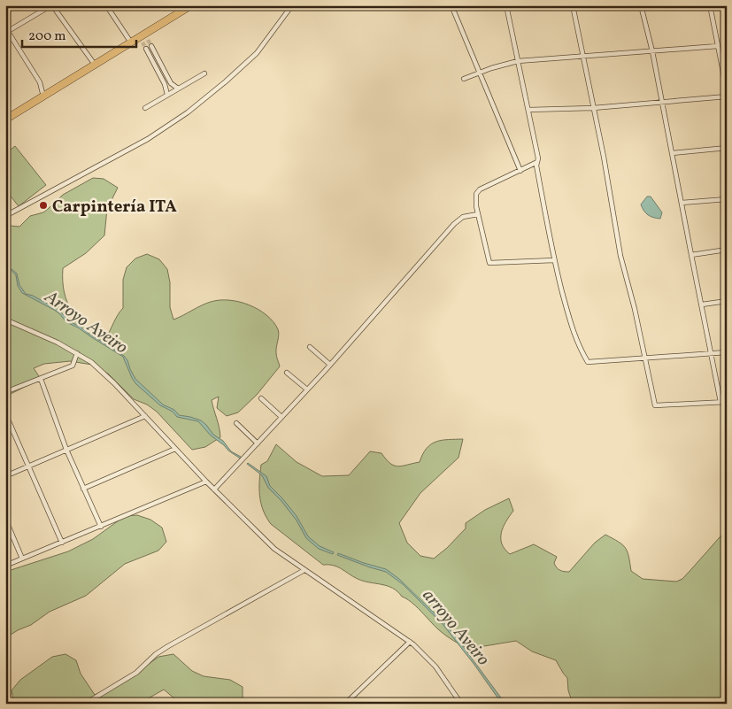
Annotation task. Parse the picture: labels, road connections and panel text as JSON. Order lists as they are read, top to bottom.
{
  "water": ["Arroyo Aveiro", "arroyo Aveiro"],
  "places": ["Carpintería ITA"],
  "scale_bar": "200 m"
}
